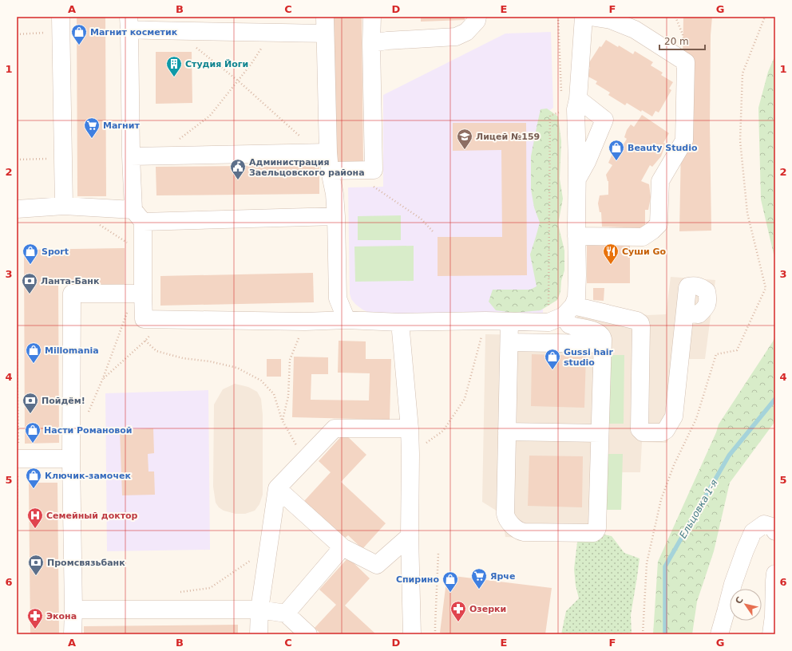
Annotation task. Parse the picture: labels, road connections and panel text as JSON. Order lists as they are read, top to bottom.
{
  "water": ["Ельцовка 1-я"],
  "places": {
    "shop": [
      "Магнит косметик",
      "Beauty Studio",
      "Sport",
      "Millomania",
      "Gussi hair studio",
      "Насти Романовой",
      "Ключик-замочек",
      "Спирино"
    ],
    "building": ["Студия Йоги"],
    "supermarket": ["Магнит", "Ярче"],
    "school or university": ["Лицей №159"],
    "public building": ["Администрация Заельцовского района"],
    "restaurant": ["Суши Go"],
    "bank": ["Ланта-Банк", "Пойдём!", "Промсвязьбанк"],
    "hospital": ["Семейный доктор"],
    "pharmacy": ["Озерки", "Экона"]
  },
  "scale_bar": "20 m",
  "north": "top left",
  "grid": {
    "columns": [
      "A",
      "B",
      "C",
      "D",
      "E",
      "F",
      "G"
    ],
    "rows": [
      "1",
      "2",
      "3",
      "4",
      "5",
      "6"
    ]
  }
}
